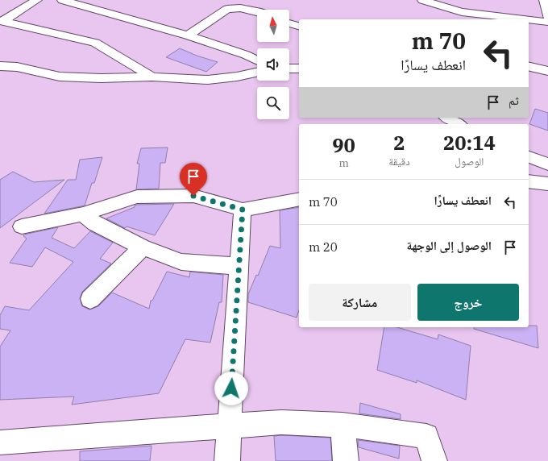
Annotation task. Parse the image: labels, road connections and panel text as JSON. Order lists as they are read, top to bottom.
{
  "north": "top",
  "page": {
    "turn": ["70 m", "انعطف يسارًا"],
    "then": "ثم",
    "eta": [
      "20:14",
      "الوصول",
      "2",
      "دقيقة",
      "90",
      "m"
    ],
    "list": [
      {
        "name": "انعطف يسارًا",
        "value": "70 m"
      },
      {
        "name": "الوصول إلى الوجهة",
        "value": "20 m"
      }
    ],
    "buttons": ["خروج", "مشاركة"]
  }
}
